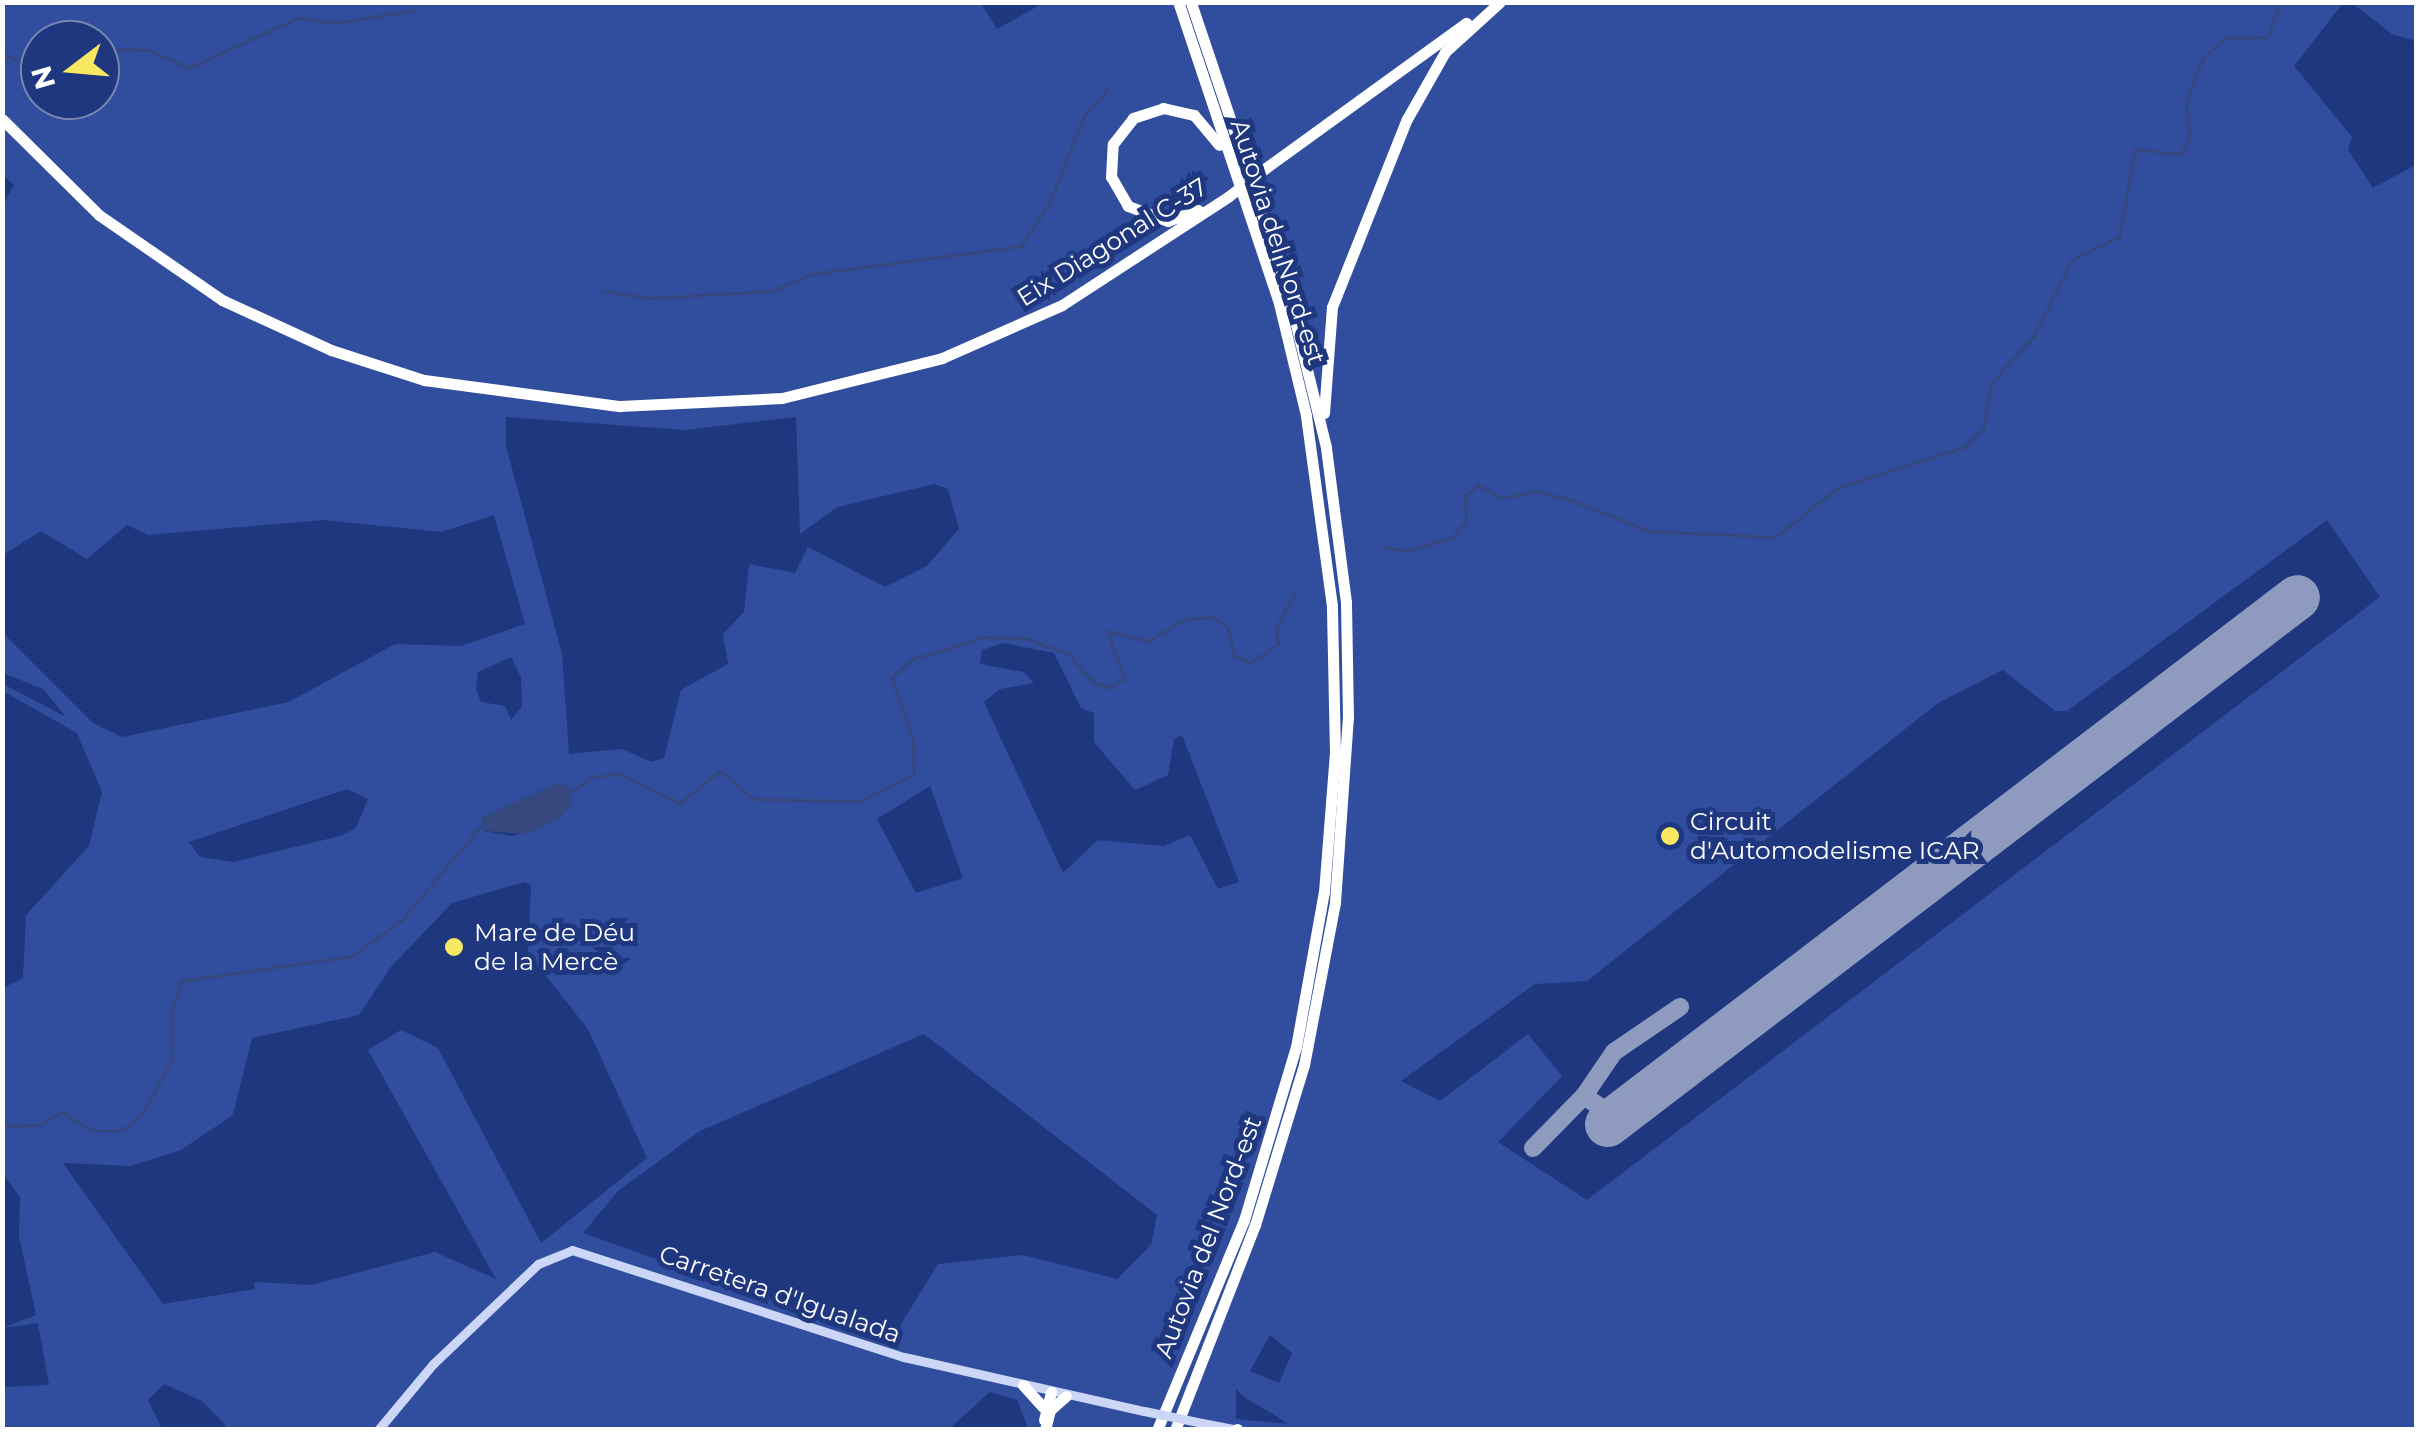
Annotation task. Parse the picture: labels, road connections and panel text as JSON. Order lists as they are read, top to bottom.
{
  "streets": {
    "highway": ["Eix Diagonal C-37", "Autovia del Nord-est"],
    "street": ["Carretera d'Igualada"]
  },
  "places": ["Circuit d'Automodelisme ICAR", "Mare de Déu de la Mercè"],
  "north": "left"
}
